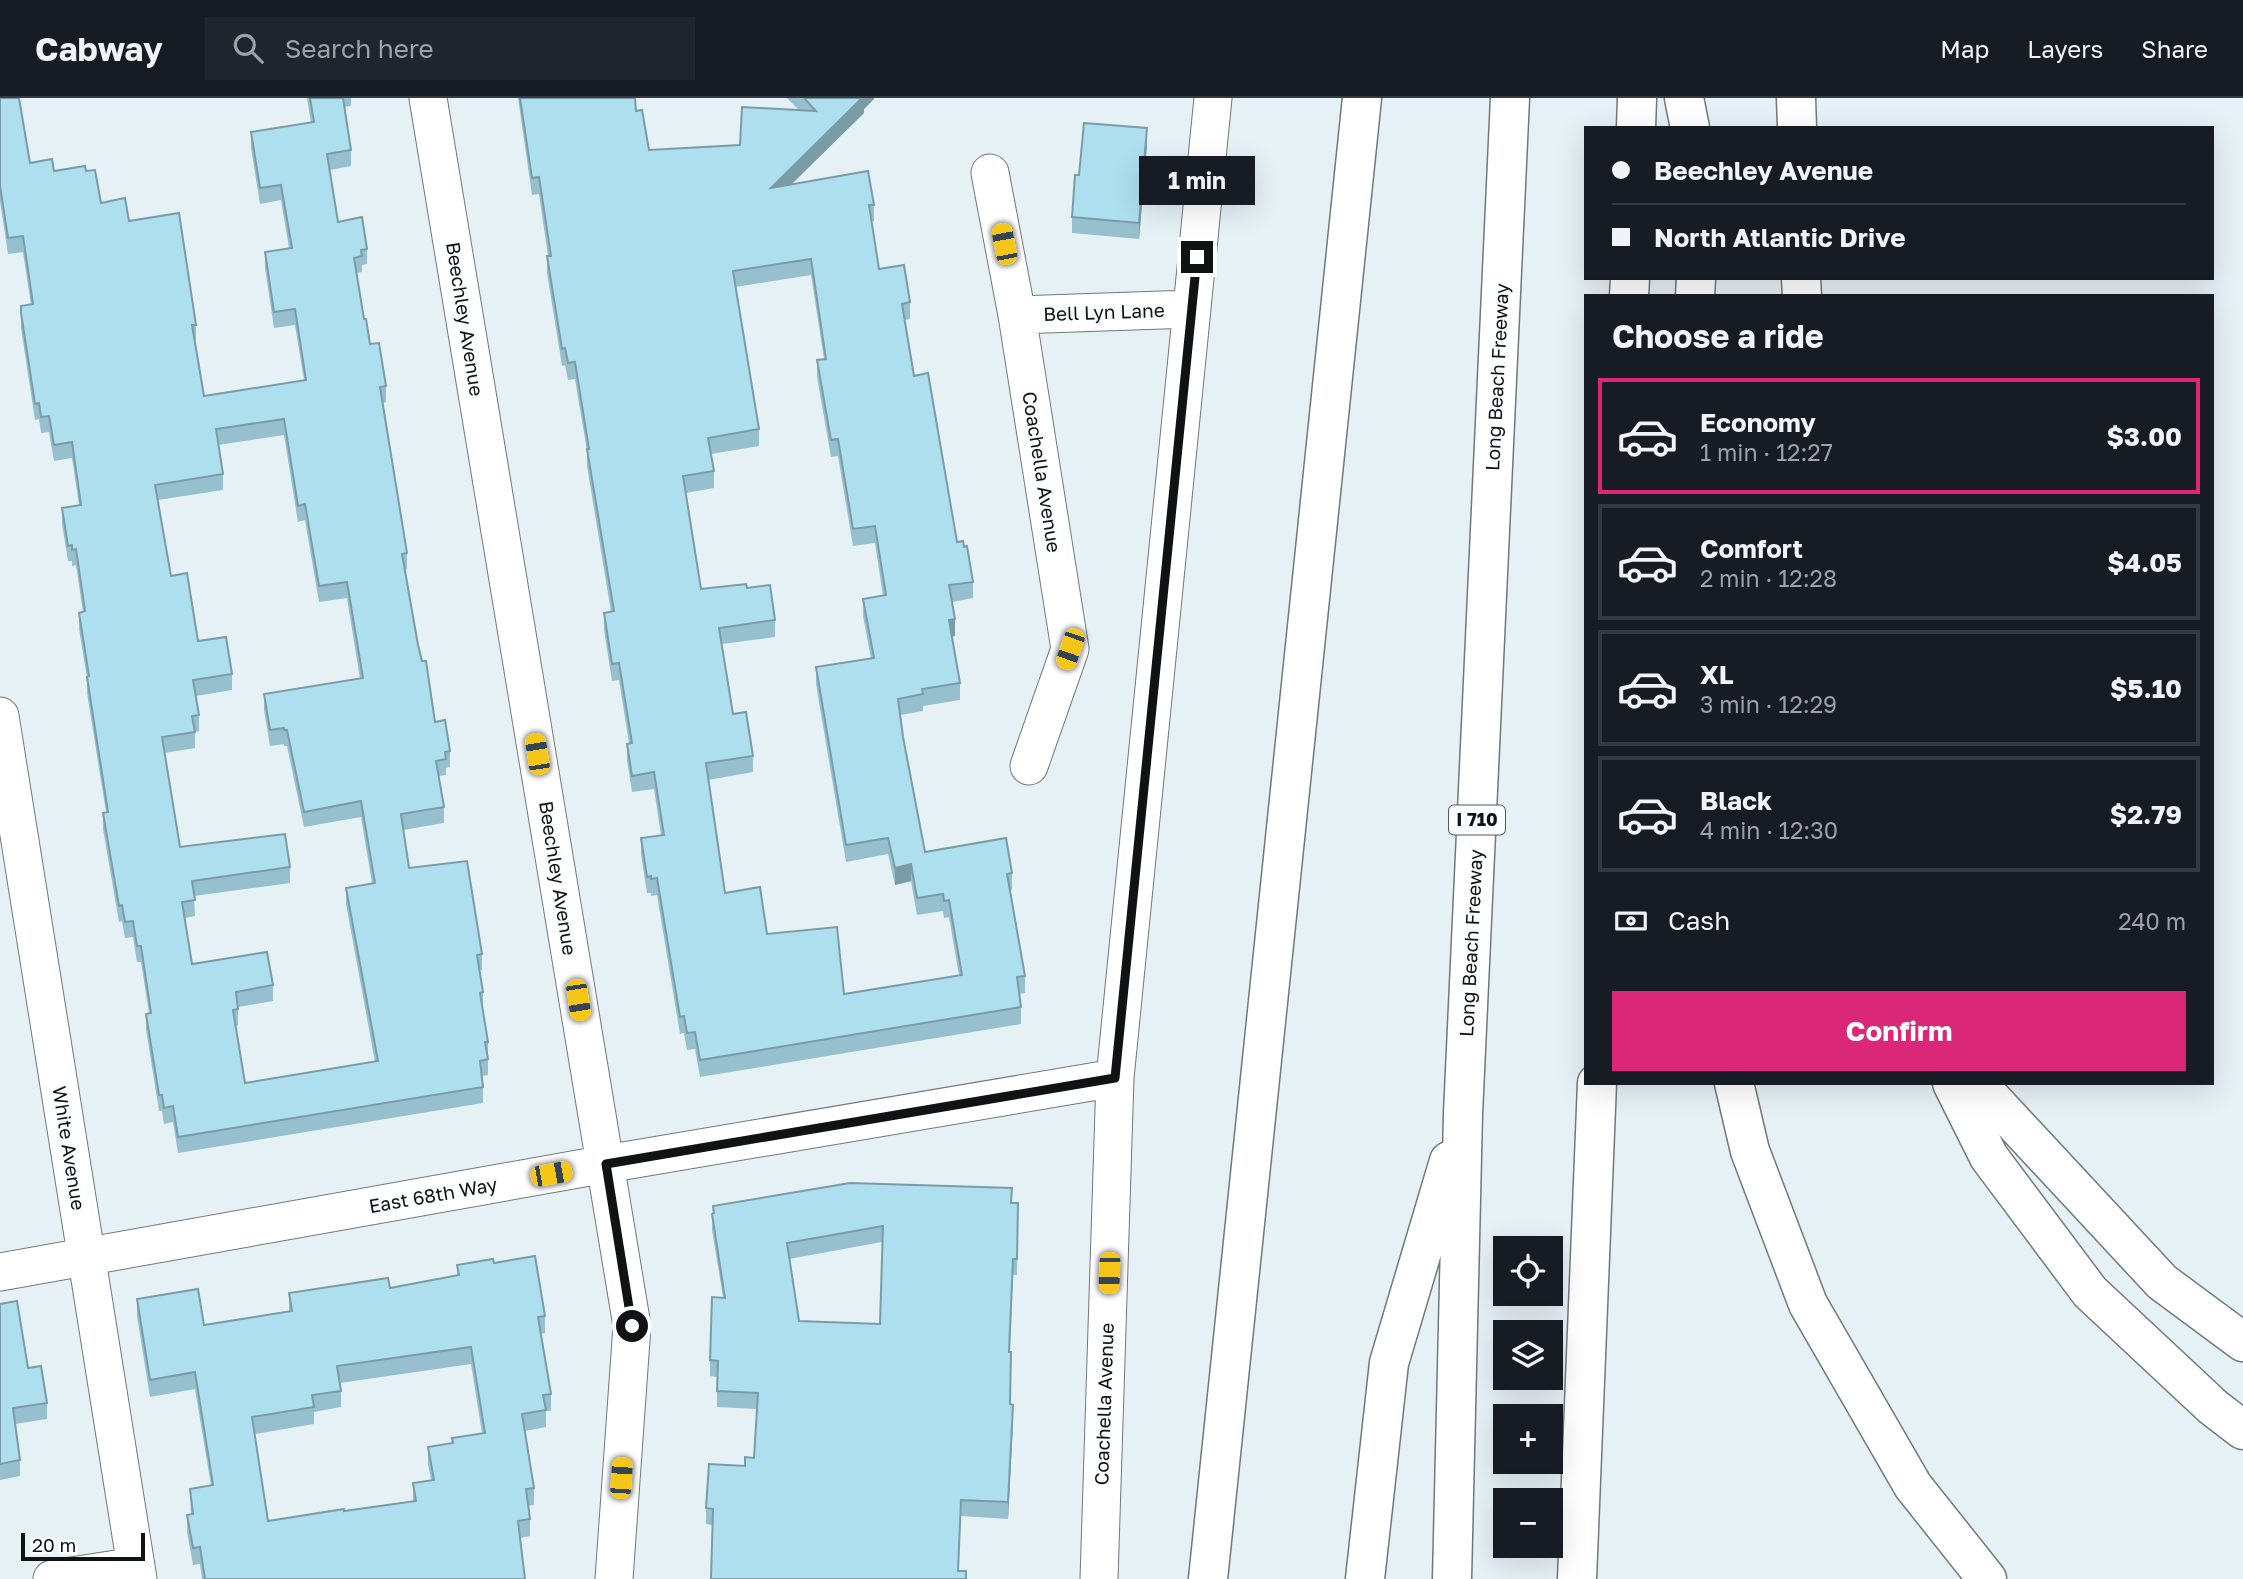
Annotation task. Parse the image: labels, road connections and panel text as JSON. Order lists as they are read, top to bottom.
{
  "streets": {
    "highway": ["Long Beach Freeway", "I 710"],
    "street": [
      "Bell Lyn Lane",
      "Beechley Avenue",
      "Coachella Avenue",
      "White Avenue",
      "East 68th Way"
    ]
  },
  "crossings": [
    ["Bell Lyn Lane", "Coachella Avenue"],
    ["Beechley Avenue", "East 68th Way"],
    ["Coachella Avenue", "East 68th Way"],
    ["White Avenue", "East 68th Way"]
  ],
  "scale_bar": "20 m",
  "page": {
    "header": "Cabway",
    "search": "Search here",
    "nav": ["Map", "Layers", "Share"],
    "banner": ["Beechley Avenue", "North Atlantic Drive"],
    "bubble": "1 min",
    "heading": "Choose a ride",
    "list": [
      {
        "name": "Economy",
        "note": "1 min · 12:27",
        "value": "$3.00"
      },
      {
        "name": "Comfort",
        "note": "2 min · 12:28",
        "value": "$4.05"
      },
      {
        "name": "XL",
        "note": "3 min · 12:29",
        "value": "$5.10"
      },
      {
        "name": "Black",
        "note": "4 min · 12:30",
        "value": "$2.79"
      }
    ],
    "pay": ["Cash", "240 m"],
    "buttons": "Confirm",
    "map_buttons": ["+", "−"],
    "scale": "20 m"
  }
}
